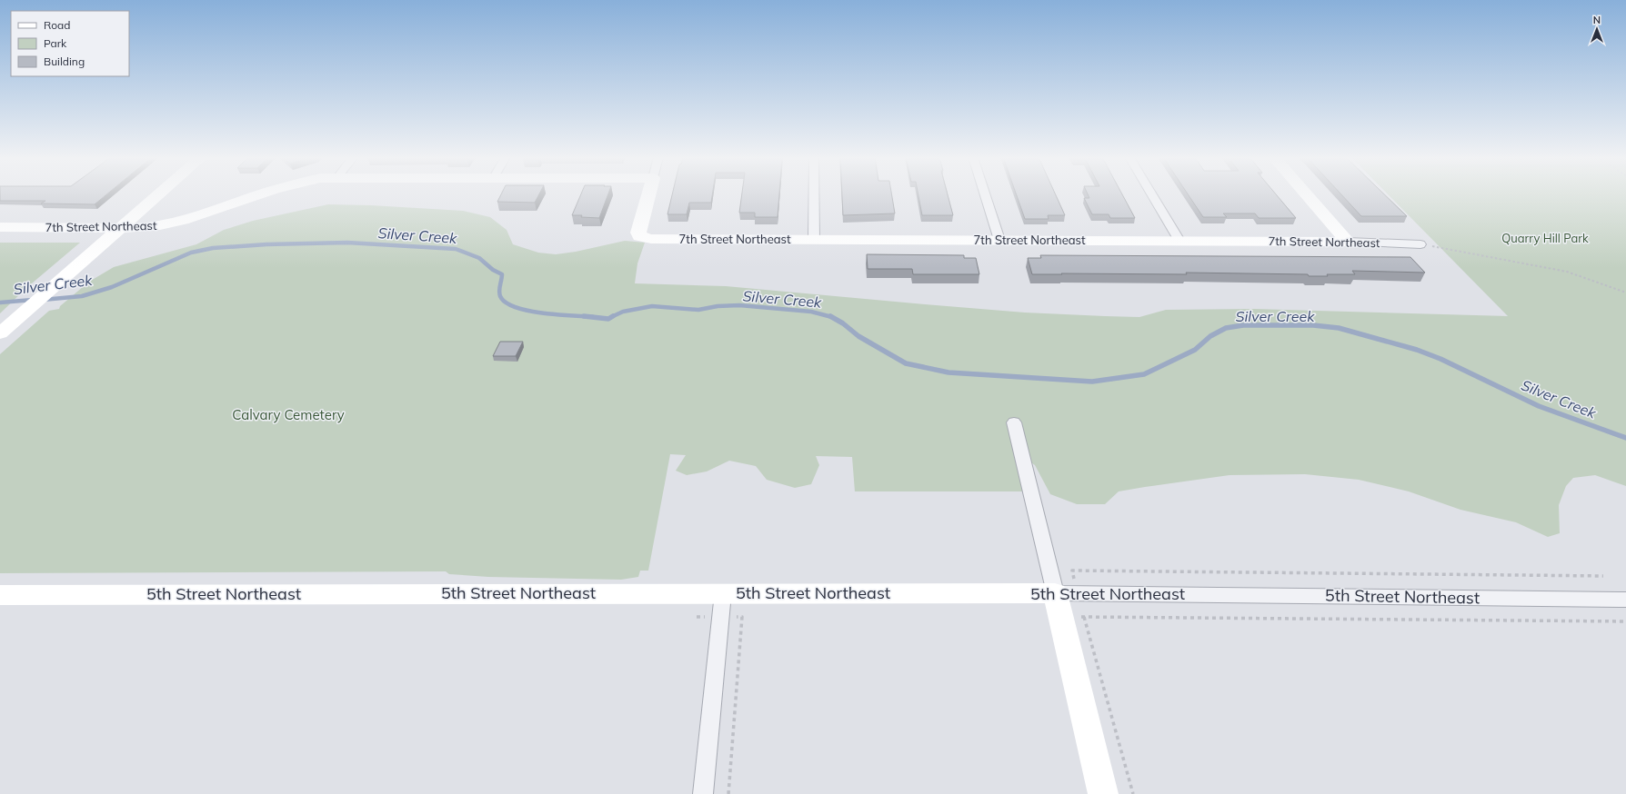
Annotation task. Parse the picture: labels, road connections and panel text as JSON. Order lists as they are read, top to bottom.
{
  "streets": {
    "street": ["7th Street Northeast", "5th Street Northeast"]
  },
  "water": ["Silver Creek"],
  "parks": ["Quarry Hill Park", "Calvary Cemetery"],
  "legend": ["Road", "Park", "Building"],
  "north": "top"
}
